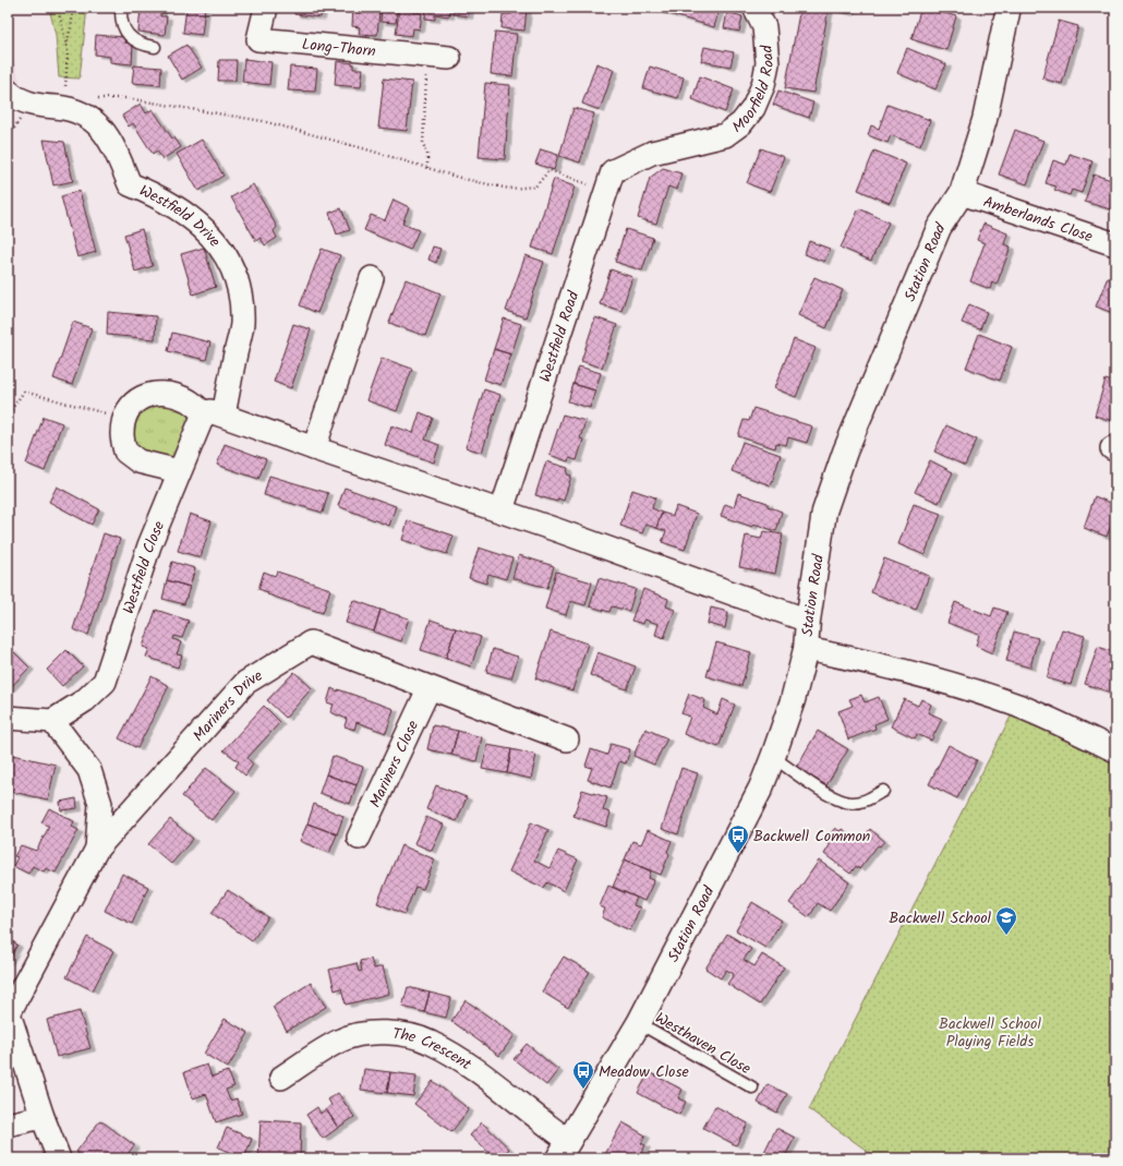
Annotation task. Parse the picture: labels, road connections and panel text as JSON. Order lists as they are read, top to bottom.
{
  "streets": {
    "street": [
      "Long-Thorn",
      "Moorfield Road",
      "Westfield Drive",
      "Amberlands Close",
      "Station Road",
      "Westfield Road",
      "Westfield Close",
      "Mariners Drive",
      "Mariners Close",
      "The Crescent"
    ],
    "lane": ["Westhaven Close"]
  },
  "crossings": [
    ["Moorfield Road", "Westfield Road"],
    ["Westfield Drive", "Westfield Close"],
    ["Amberlands Close", "Station Road"],
    ["Station Road", "Westhaven Close"],
    ["Station Road", "The Crescent"],
    ["Mariners Drive", "Mariners Close"]
  ],
  "parks": ["Backwell School Playing Fields"],
  "places": {
    "bus stop": ["Backwell Common", "Meadow Close"],
    "school or university": ["Backwell School"]
  }
}
